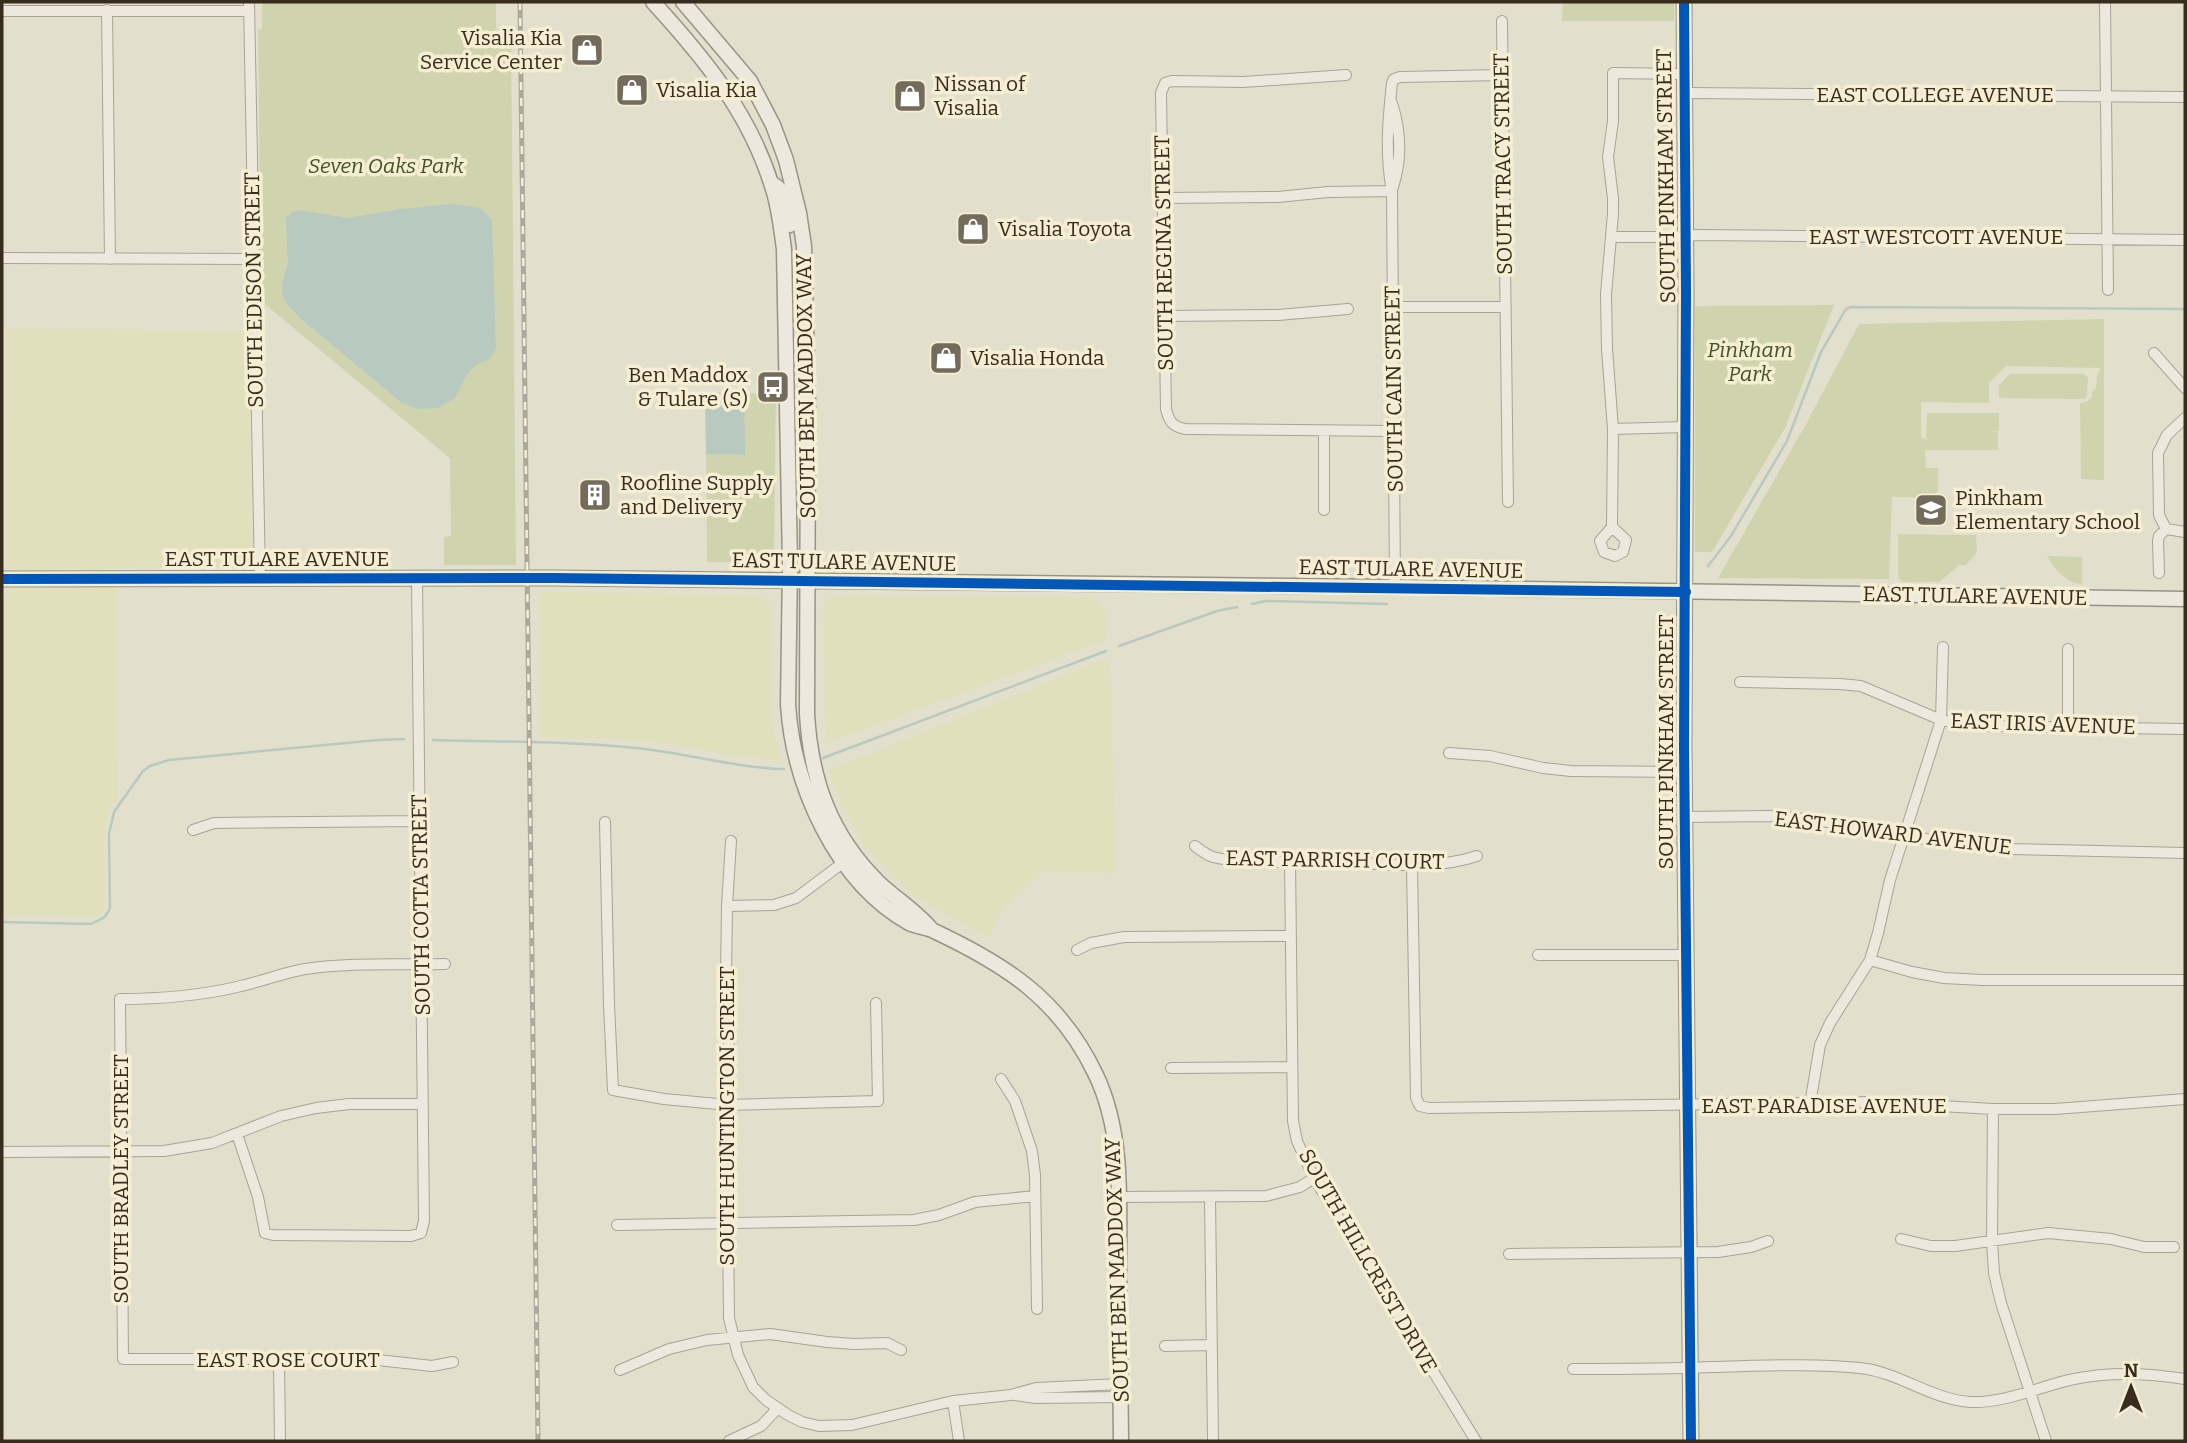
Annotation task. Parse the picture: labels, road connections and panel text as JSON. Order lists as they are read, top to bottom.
{
  "streets": {
    "street": [
      "EAST COLLEGE AVENUE",
      "SOUTH TRACY STREET",
      "SOUTH PINKHAM STREET",
      "EAST WESTCOTT AVENUE",
      "SOUTH REGINA STREET",
      "SOUTH EDISON STREET",
      "SOUTH BEN MADDOX WAY",
      "SOUTH CAIN STREET",
      "EAST TULARE AVENUE",
      "EAST IRIS AVENUE",
      "EAST HOWARD AVENUE",
      "EAST PARRISH COURT",
      "SOUTH COTTA STREET",
      "EAST PARADISE AVENUE",
      "SOUTH HUNTINGTON STREET",
      "SOUTH BRADLEY STREET",
      "SOUTH HILLCREST DRIVE",
      "EAST ROSE COURT"
    ]
  },
  "crossings": [
    ["EAST COLLEGE AVENUE", "SOUTH PINKHAM STREET"],
    ["SOUTH TRACY STREET", "SOUTH CAIN STREET"],
    ["SOUTH PINKHAM STREET", "EAST WESTCOTT AVENUE"],
    ["SOUTH PINKHAM STREET", "EAST TULARE AVENUE"],
    ["SOUTH PINKHAM STREET", "EAST HOWARD AVENUE"],
    ["SOUTH PINKHAM STREET", "EAST PARADISE AVENUE"],
    ["SOUTH EDISON STREET", "EAST TULARE AVENUE"],
    ["SOUTH BEN MADDOX WAY", "EAST TULARE AVENUE"],
    ["SOUTH CAIN STREET", "EAST TULARE AVENUE"],
    ["EAST TULARE AVENUE", "SOUTH COTTA STREET"],
    ["EAST PARRISH COURT", "EAST PARADISE AVENUE"],
    ["EAST PARRISH COURT", "SOUTH HILLCREST DRIVE"],
    ["SOUTH COTTA STREET", "SOUTH BRADLEY STREET"],
    ["SOUTH BRADLEY STREET", "EAST ROSE COURT"]
  ],
  "parks": ["Seven Oaks Park", "Pinkham Park"],
  "places": {
    "shop": [
      "Visalia Kia Service Center",
      "Visalia Kia",
      "Nissan of Visalia",
      "Visalia Toyota",
      "Visalia Honda"
    ],
    "bus stop": ["Ben Maddox & Tulare (S)"],
    "building": ["Roofline Supply and Delivery"],
    "school or university": ["Pinkham Elementary School"]
  },
  "north": "top"
}
